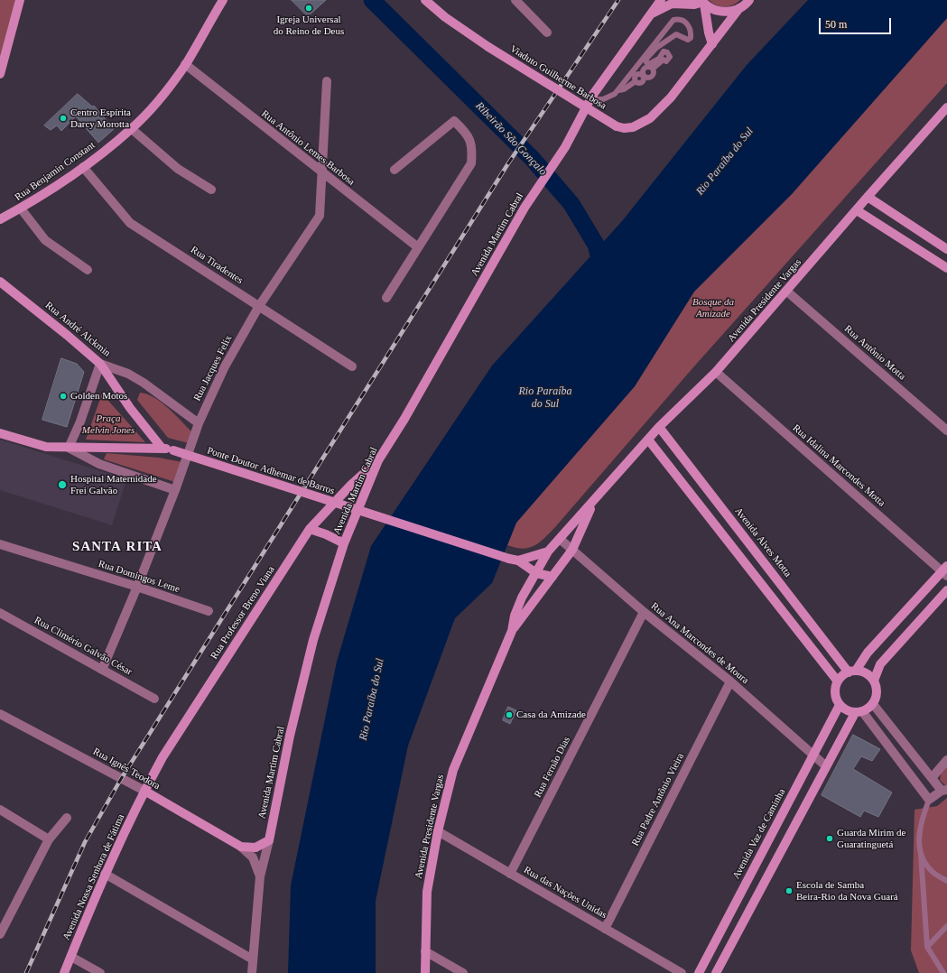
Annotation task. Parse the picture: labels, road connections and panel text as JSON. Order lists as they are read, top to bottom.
{
  "streets": {
    "street": [
      "Viaduto Guilherme Barbosa",
      "Rua Antônio Lemes Barbosa",
      "Rua Benjamin Constant",
      "Avenida Martim Cabral",
      "Rua Tiradentes",
      "Avenida Presidente Vargas",
      "Rua André Alckmin",
      "Rua Antônio Motta",
      "Rua Jacques Felix",
      "Rua Idalina Marcondes Motta",
      "Ponte Doutor Adhemar de Barros",
      "Avenida Alves Motta",
      "Rua Domingos Leme",
      "Rua Professor Breno Viana",
      "Rua Ana Marcondes de Moura",
      "Rua Climério Galvão César",
      "Rua Fernão Dias",
      "Rua Ignês Teodora",
      "Rua Padre Antônio Vieira",
      "Avenida Vaz de Caminha",
      "Avenida Nossa Senhora de Fátima",
      "Rua das Nações Unidas"
    ]
  },
  "crossings": [
    ["Rua Antônio Lemes Barbosa", "Rua Benjamin Constant"],
    ["Rua Antônio Lemes Barbosa", "Rua Jacques Felix"],
    ["Rua Benjamin Constant", "Rua Tiradentes"],
    ["Avenida Martim Cabral", "Rua Professor Breno Viana"],
    ["Rua Tiradentes", "Rua Jacques Felix"],
    ["Avenida Presidente Vargas", "Rua Antônio Motta"],
    ["Avenida Presidente Vargas", "Rua Idalina Marcondes Motta"],
    ["Avenida Presidente Vargas", "Ponte Doutor Adhemar de Barros"],
    ["Avenida Presidente Vargas", "Avenida Alves Motta"],
    ["Avenida Presidente Vargas", "Rua Ana Marcondes de Moura"],
    ["Avenida Presidente Vargas", "Rua das Nações Unidas"],
    ["Rua André Alckmin", "Rua Jacques Felix"],
    ["Rua Jacques Felix", "Rua Domingos Leme"],
    ["Rua Jacques Felix", "Rua Climério Galvão César"],
    ["Avenida Alves Motta", "Avenida Vaz de Caminha"],
    ["Rua Professor Breno Viana", "Rua Ignês Teodora"],
    ["Rua Professor Breno Viana", "Avenida Nossa Senhora de Fátima"],
    ["Rua Ana Marcondes de Moura", "Rua Fernão Dias"],
    ["Rua Ana Marcondes de Moura", "Rua Padre Antônio Vieira"],
    ["Rua Ana Marcondes de Moura", "Avenida Vaz de Caminha"],
    ["Rua Fernão Dias", "Rua das Nações Unidas"],
    ["Rua Ignês Teodora", "Avenida Nossa Senhora de Fátima"],
    ["Rua Padre Antônio Vieira", "Rua das Nações Unidas"]
  ],
  "districts": ["SANTA RITA"],
  "water": ["Ribeirão São Gonçalo", "Rio Paraíba do Sul"],
  "parks": ["Bosque da Amizade", "Praça Melvin Jones"],
  "places": [
    "Igreja Universal do Reino de Deus",
    "Centro Espírita Darcy Morotta",
    "Golden Motos",
    "Hospital Maternidade Frei Galvão",
    "Casa da Amizade",
    "Guarda Mirim de Guaratinguetá",
    "Escola de Samba Beira-Rio da Nova Guará"
  ],
  "scale_bar": "50 m"
}
